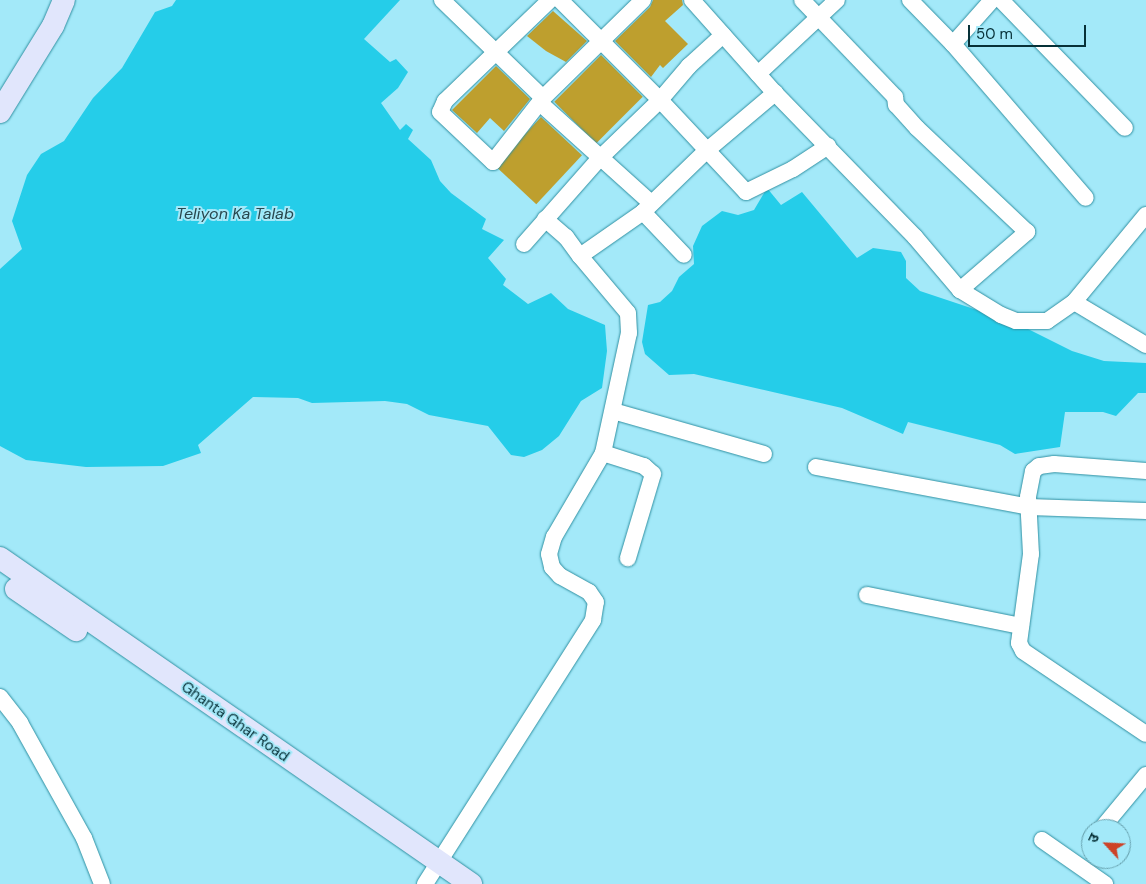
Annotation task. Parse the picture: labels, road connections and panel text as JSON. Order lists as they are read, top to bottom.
{
  "streets": {
    "street": ["Ghanta Ghar Road"]
  },
  "water": ["Teliyon Ka Talab"],
  "scale_bar": "50 m",
  "north": "top left"
}
